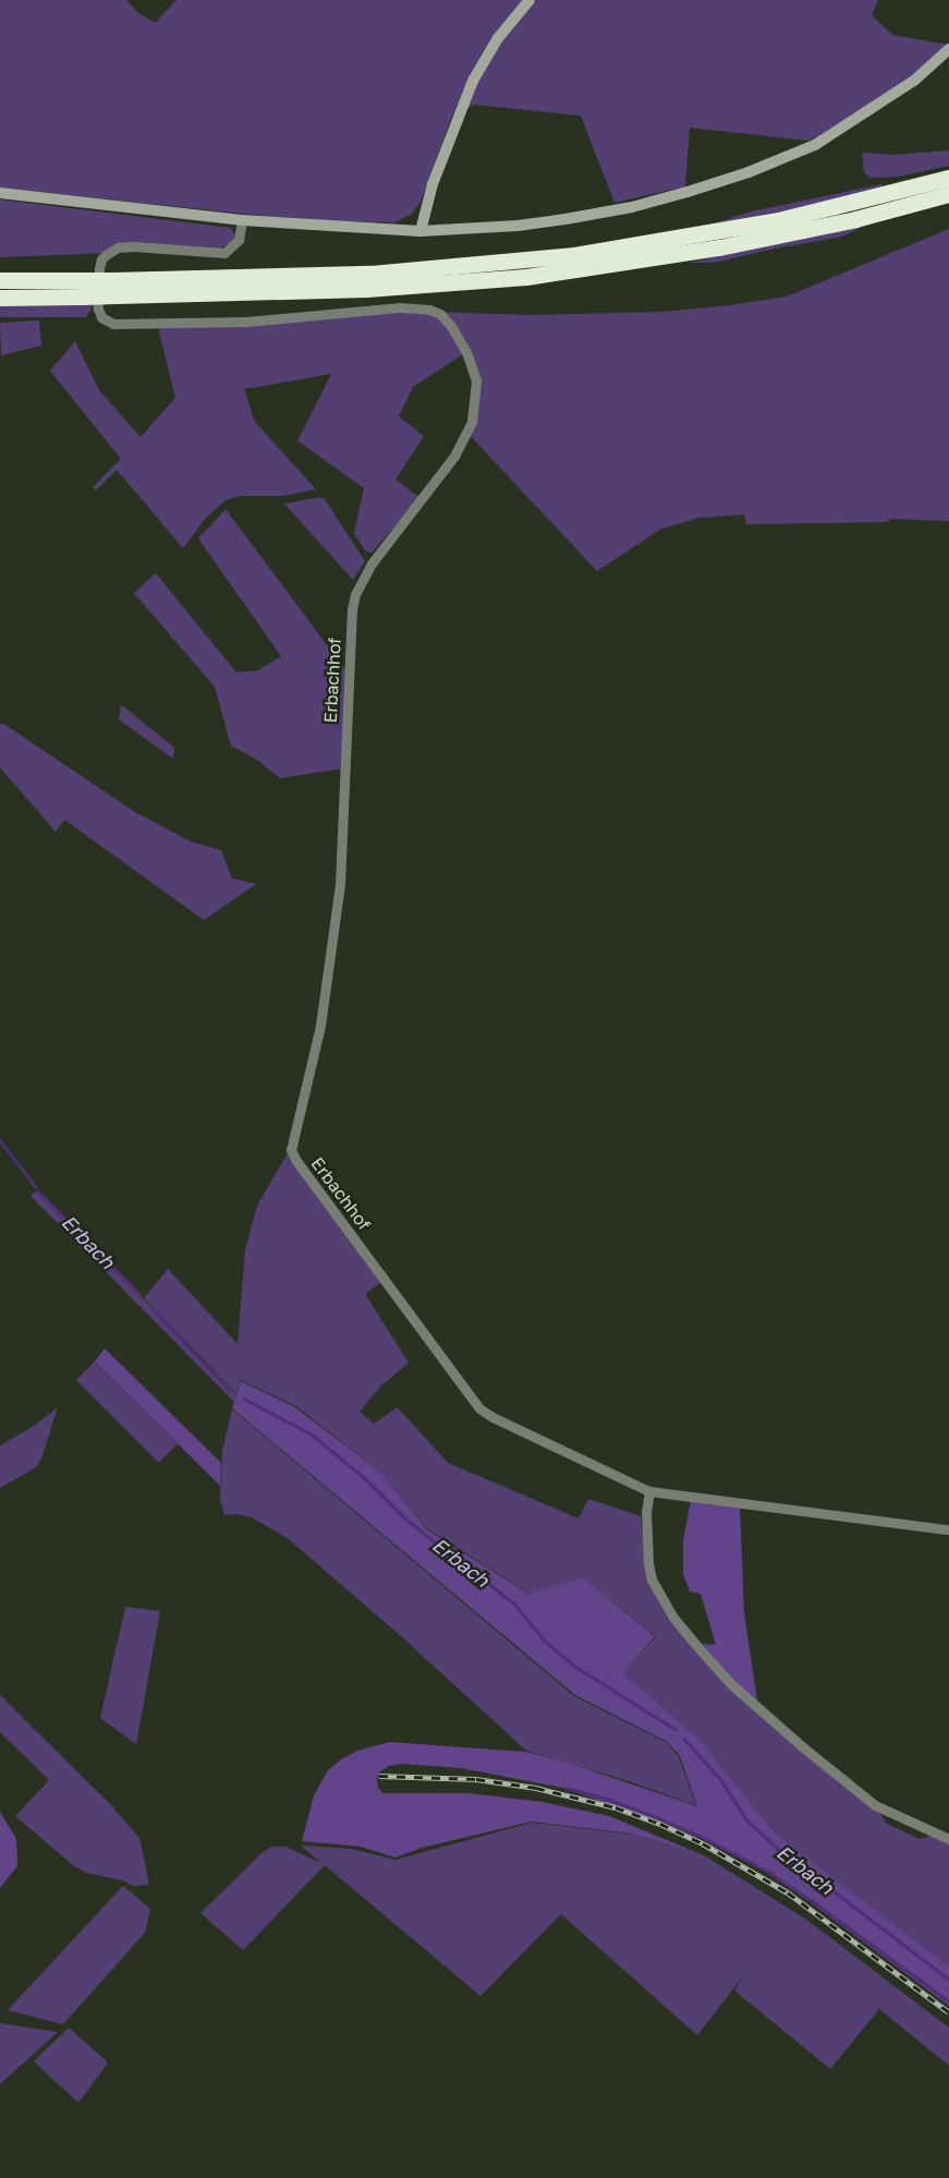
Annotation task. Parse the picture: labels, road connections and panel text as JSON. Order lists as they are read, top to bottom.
{
  "streets": {
    "street": ["Erbachhof"]
  },
  "water": ["Erbach"]
}
